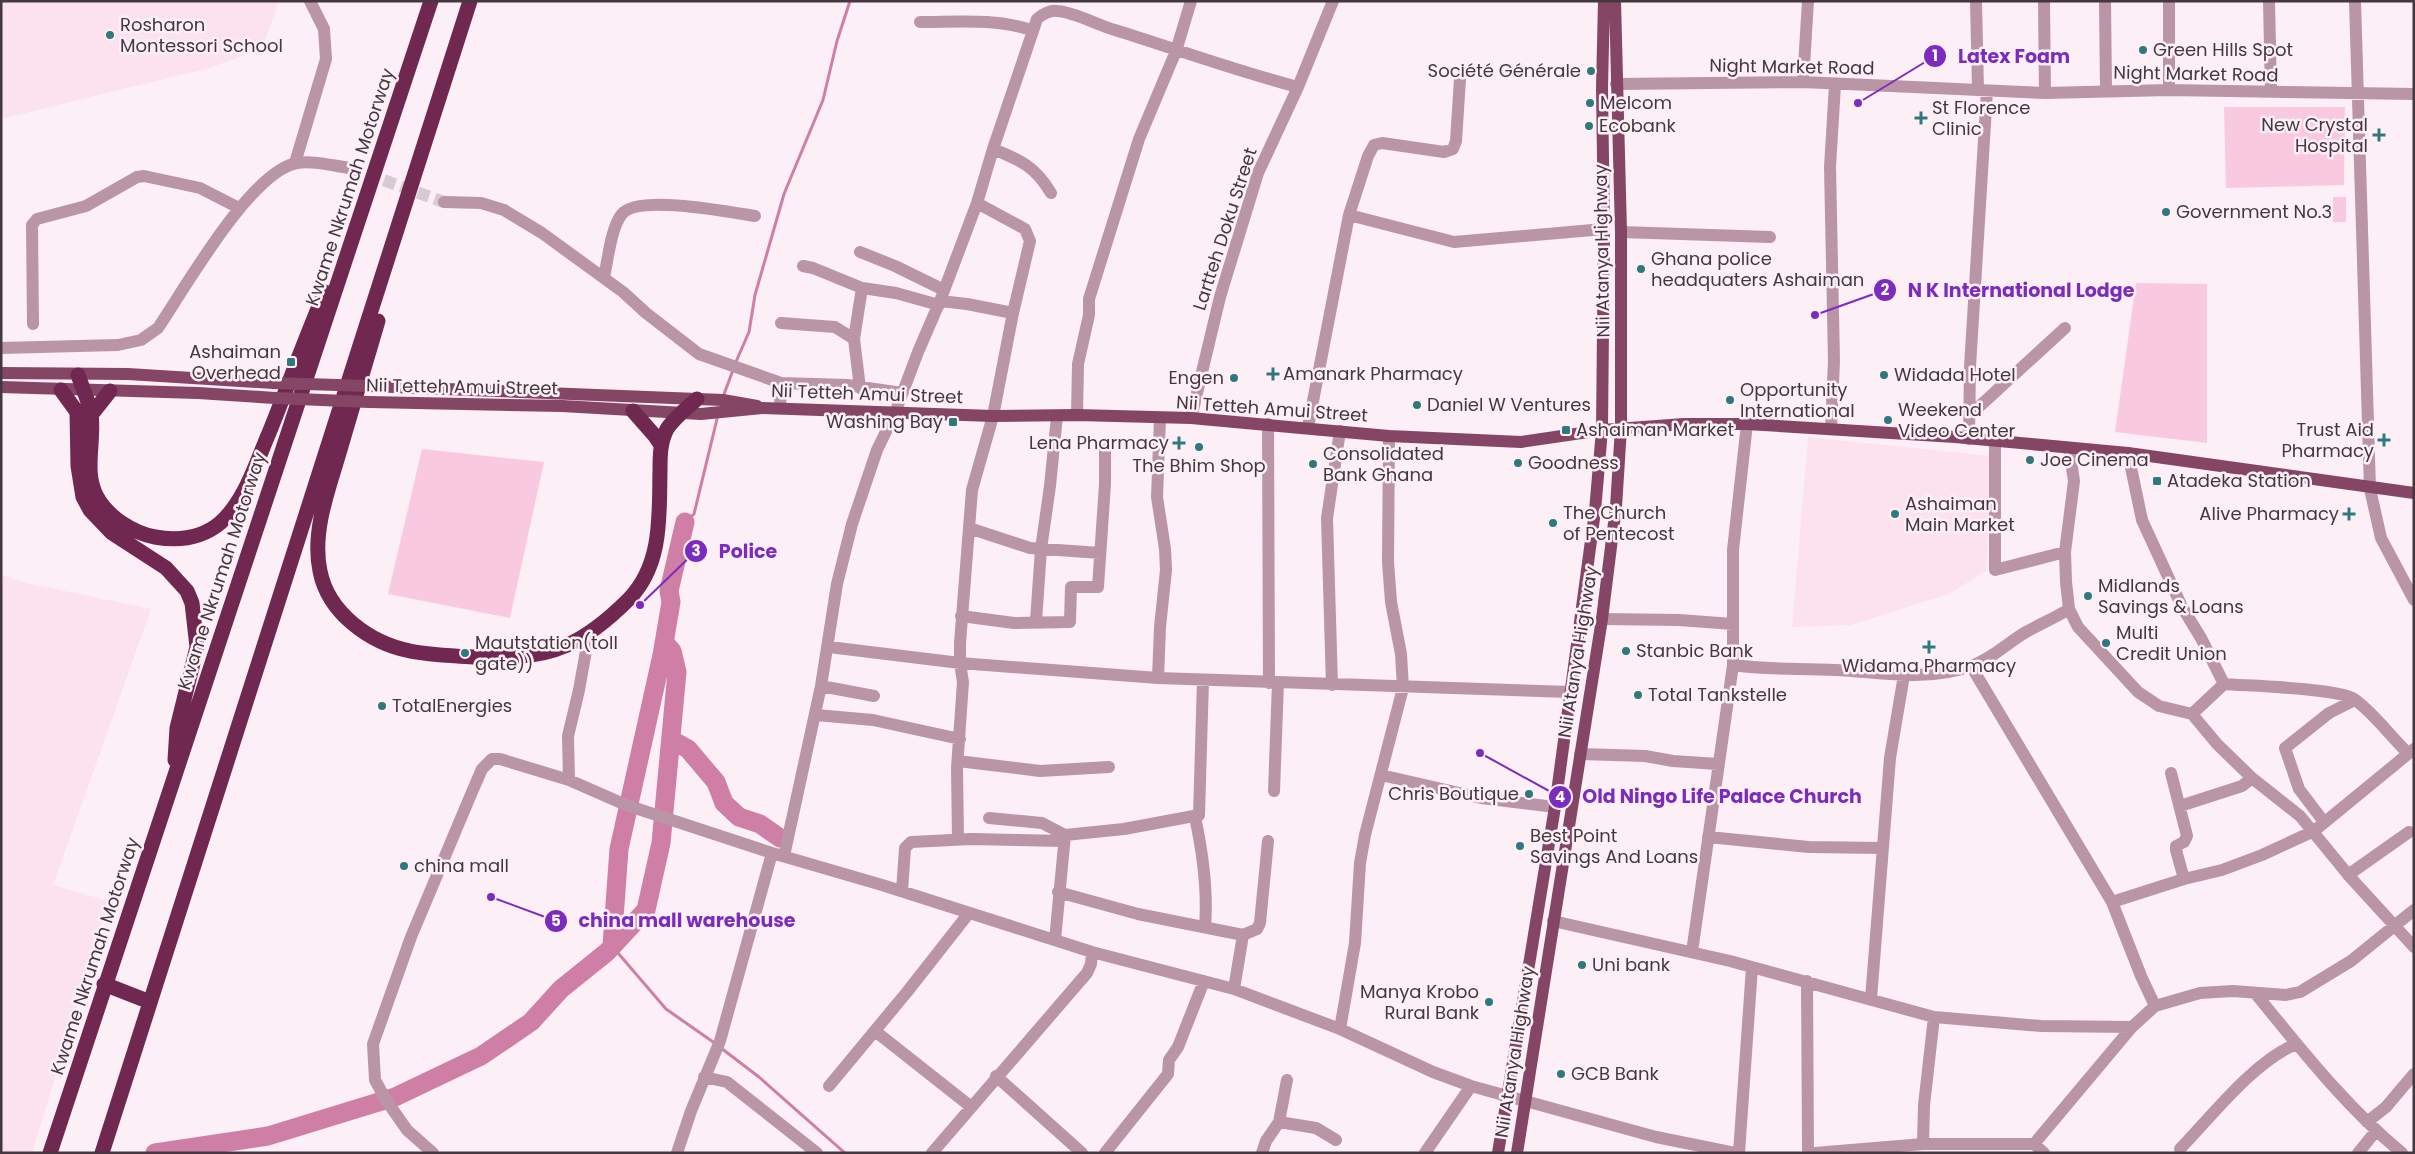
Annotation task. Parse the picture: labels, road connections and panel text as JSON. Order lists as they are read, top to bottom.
{
  "streets": {
    "highway": ["Kwame Nkrumah Motorway"],
    "main road": ["Nii Atanya Highway", "Nii Tetteh Amui Street"],
    "street": ["Night Market Road", "Lartteh Doku Street"]
  },
  "crossings": [
    ["Night Market Road", "Nii Atanya Highway"],
    ["Lartteh Doku Street", "Nii Tetteh Amui Street"],
    ["Nii Atanya Highway", "Nii Tetteh Amui Street"]
  ],
  "places": {
    "other": [
      "Rosharon Montessori School",
      "Green Hills Spot",
      "Société Générale",
      "Melcom",
      "Latex Foam",
      "Ecobank",
      "Government No.3",
      "Ghana police headquaters Ashaiman",
      "N K International Lodge",
      "Widada Hotel",
      "Engen",
      "Opportunity International",
      "Daniel W Ventures",
      "Weekend Video Center",
      "The Bhim Shop",
      "Joe Cinema",
      "Goodness",
      "Consolidated Bank Ghana",
      "Ashaiman Main Market",
      "The Church of Pentecost",
      "Midlands Savings & Loans",
      "Police",
      "Multi Credit Union",
      "Stanbic Bank",
      "Mautstation(toll gate))",
      "Total Tankstelle",
      "TotalEnergies",
      "Old Ningo Life Palace Church",
      "Chris Boutique",
      "Best Point Savings And Loans",
      "china mall",
      "china mall warehouse",
      "Uni bank",
      "Manya Krobo Rural Bank",
      "GCB Bank"
    ],
    "health": [
      "St Florence Clinic",
      "New Crystal Hospital",
      "Amanark Pharmacy",
      "Trust Aid Pharmacy",
      "Lena Pharmacy",
      "Alive Pharmacy",
      "Widama Pharmacy"
    ],
    "transit": [
      "Ashaiman Overhead",
      "Washing Bay",
      "Ashaiman Market",
      "Atadeka Station"
    ]
  }
}
